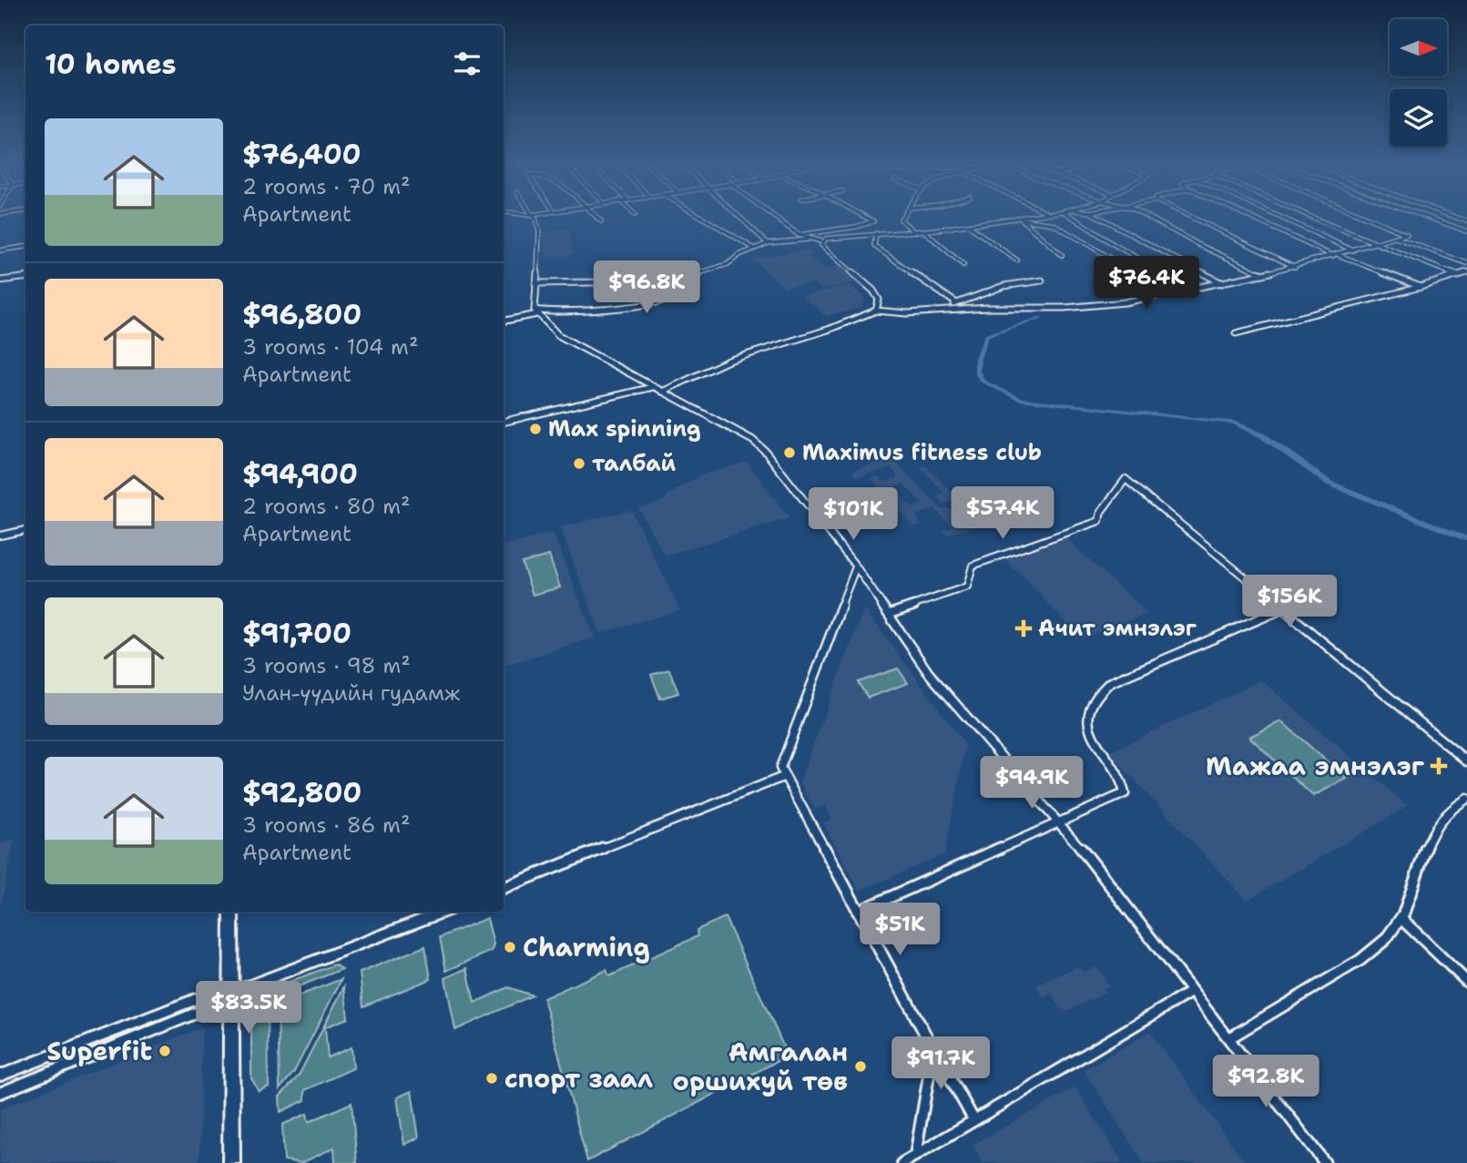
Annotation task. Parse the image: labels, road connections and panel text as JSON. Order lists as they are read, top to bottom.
{
  "places": {
    "other": [
      "Max spinning",
      "Maximus fitness club",
      "талбай",
      "Charming",
      "Superfit",
      "Амгалан оршихуй төв",
      "спорт заал"
    ],
    "health": ["Ачит эмнэлэг", "Maжаа эмнэлэг"]
  },
  "north": "right",
  "page": {
    "heading": "10 homes",
    "list": [
      {
        "name": "$76,400",
        "note": "2 rooms · 70 m² · Apartment"
      },
      {
        "name": "$96,800",
        "note": "3 rooms · 104 m² · Apartment"
      },
      {
        "name": "$94,900",
        "note": "2 rooms · 80 m² · Apartment"
      },
      {
        "name": "$91,700",
        "note": "3 rooms · 98 m² · Улан-үүдийн гудамж"
      },
      {
        "name": "$92,800",
        "note": "3 rooms · 86 m² · Apartment"
      }
    ],
    "price": [
      "$76.4K",
      "$96.8K",
      "$57.4K",
      "$101K",
      "$156K",
      "$94.9K",
      "$51K",
      "$83.5K",
      "$91.7K",
      "$92.8K"
    ]
  }
}
